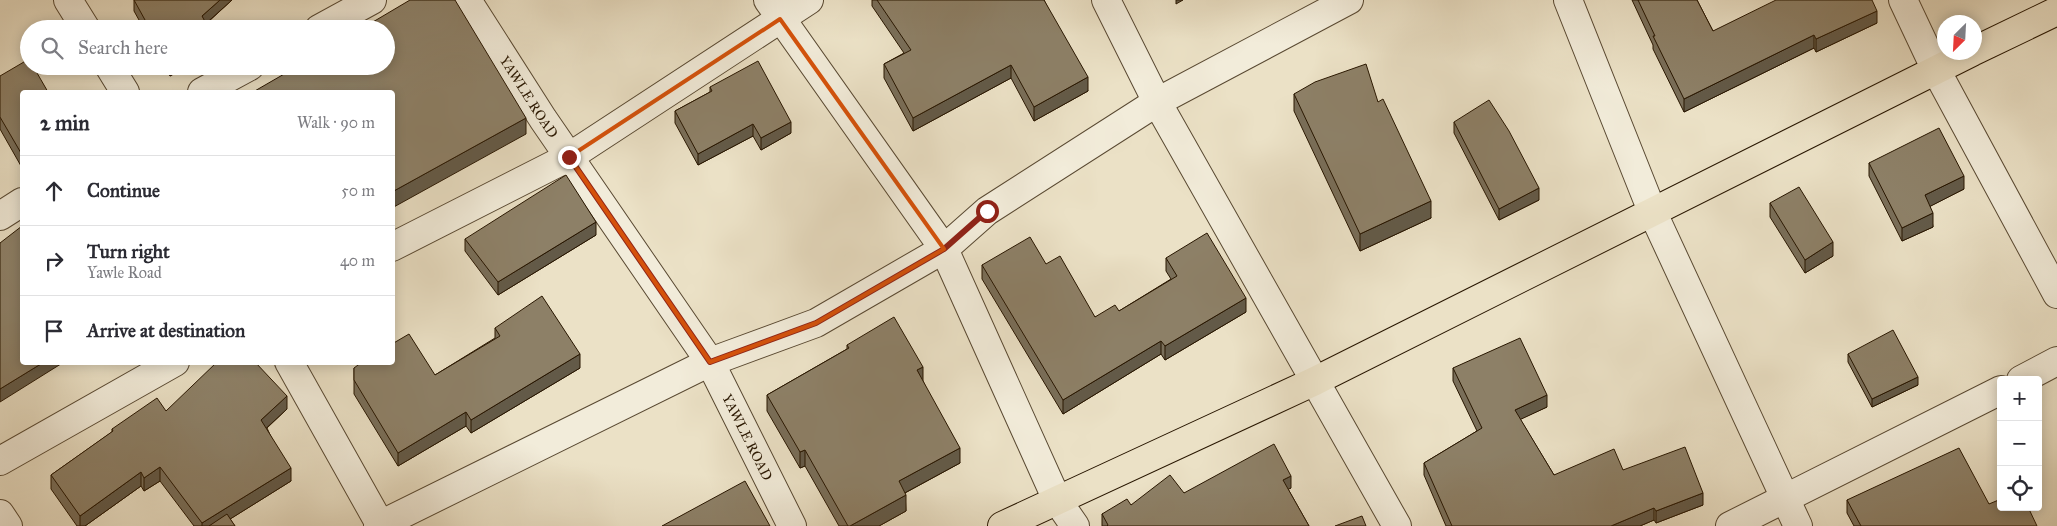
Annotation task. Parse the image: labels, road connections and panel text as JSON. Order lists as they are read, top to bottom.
{
  "streets": {
    "street": ["YAWLE ROAD"]
  },
  "north": "bottom left",
  "page": {
    "search": "Search here",
    "heading": ["2 min", "Walk · 90 m"],
    "list": [
      ["Continue", "50 m"],
      ["Turn right", "Yawle Road", "40 m"],
      "Arrive at destination"
    ],
    "map_buttons": ["+", "−"]
  }
}
